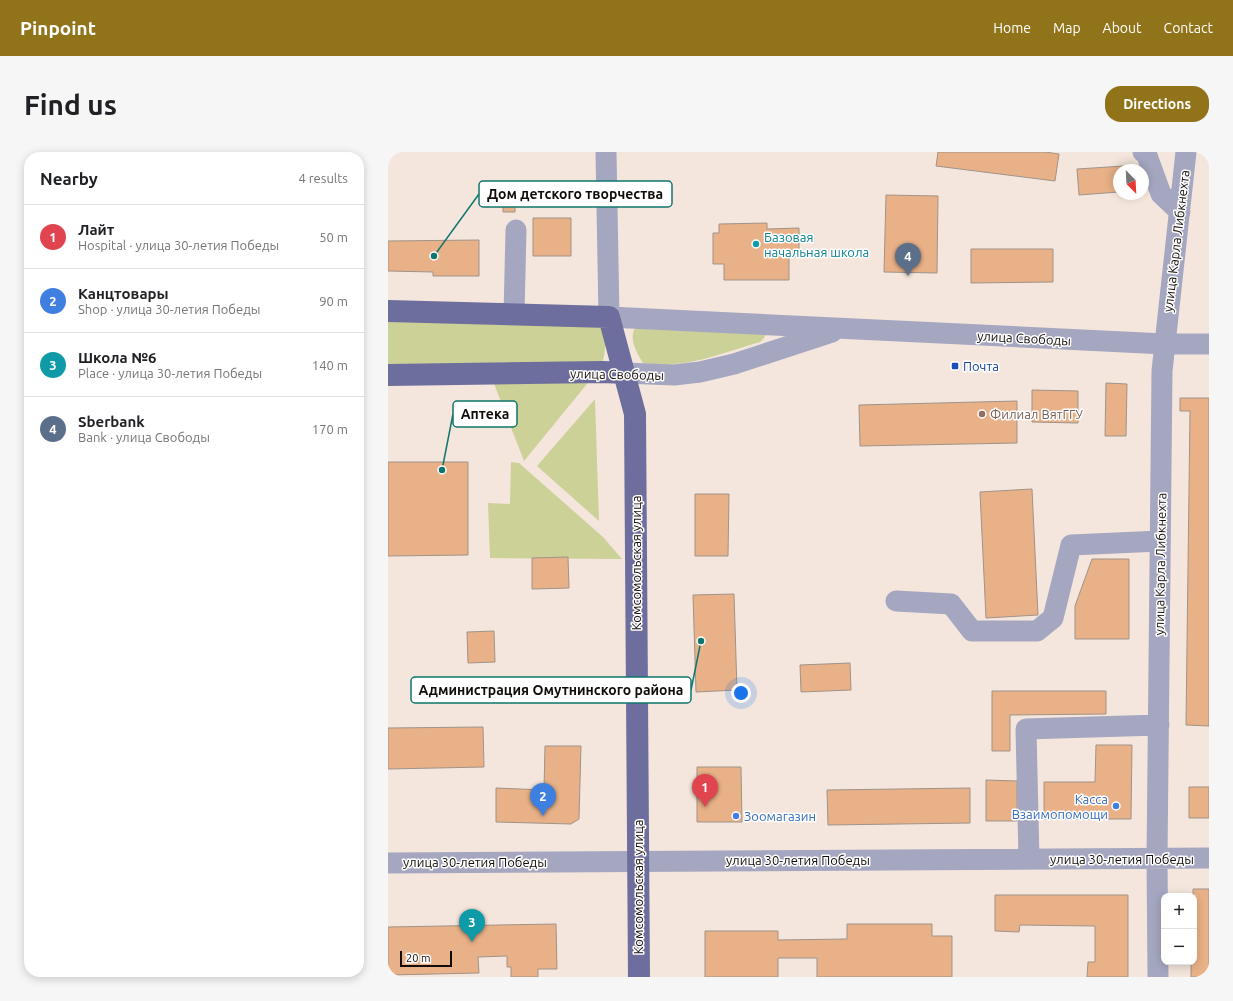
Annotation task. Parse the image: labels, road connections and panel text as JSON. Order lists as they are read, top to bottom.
{
  "streets": {
    "main road": ["улица Свободы", "Комсомольская улица"],
    "street": ["улица Карла Либкнехта", "улица 30-летия Победы"]
  },
  "crossings": [
    ["улица Карла Либкнехта", "улица Свободы"],
    ["улица Карла Либкнехта", "улица 30-летия Победы"],
    ["улица Свободы", "Комсомольская улица"],
    ["Комсомольская улица", "улица 30-летия Победы"]
  ],
  "places": {
    "other": [
      "Базовая начальная школа",
      "Дом детского творчества",
      "Филиал ВятГГУ",
      "Аптека",
      "Администрация Омутнинского района",
      "Касса Взаимопомощи",
      "Зоомагазин"
    ],
    "transit": ["Почта"]
  },
  "scale_bar": "20 m",
  "north": "bottom right",
  "page": {
    "header": "Pinpoint",
    "nav": [
      "Home",
      "Map",
      "About",
      "Contact"
    ],
    "buttons": "Directions",
    "title": "Find us",
    "heading": ["Nearby", "4 results"],
    "list": [
      {
        "mark": "1",
        "name": "Лайт",
        "note": "Hospital · улица 30-летия Победы",
        "value": "50 m"
      },
      {
        "mark": "2",
        "name": "Канцтовары",
        "note": "Shop · улица 30-летия Победы",
        "value": "90 m"
      },
      {
        "mark": "3",
        "name": "Школа №6",
        "note": "Place · улица 30-летия Победы",
        "value": "140 m"
      },
      {
        "mark": "4",
        "name": "Sberbank",
        "note": "Bank · улица Свободы",
        "value": "170 m"
      }
    ],
    "pins": [
      "4",
      "1",
      "2",
      "3"
    ],
    "map_buttons": ["+", "−"],
    "scale": "20 m"
  }
}
